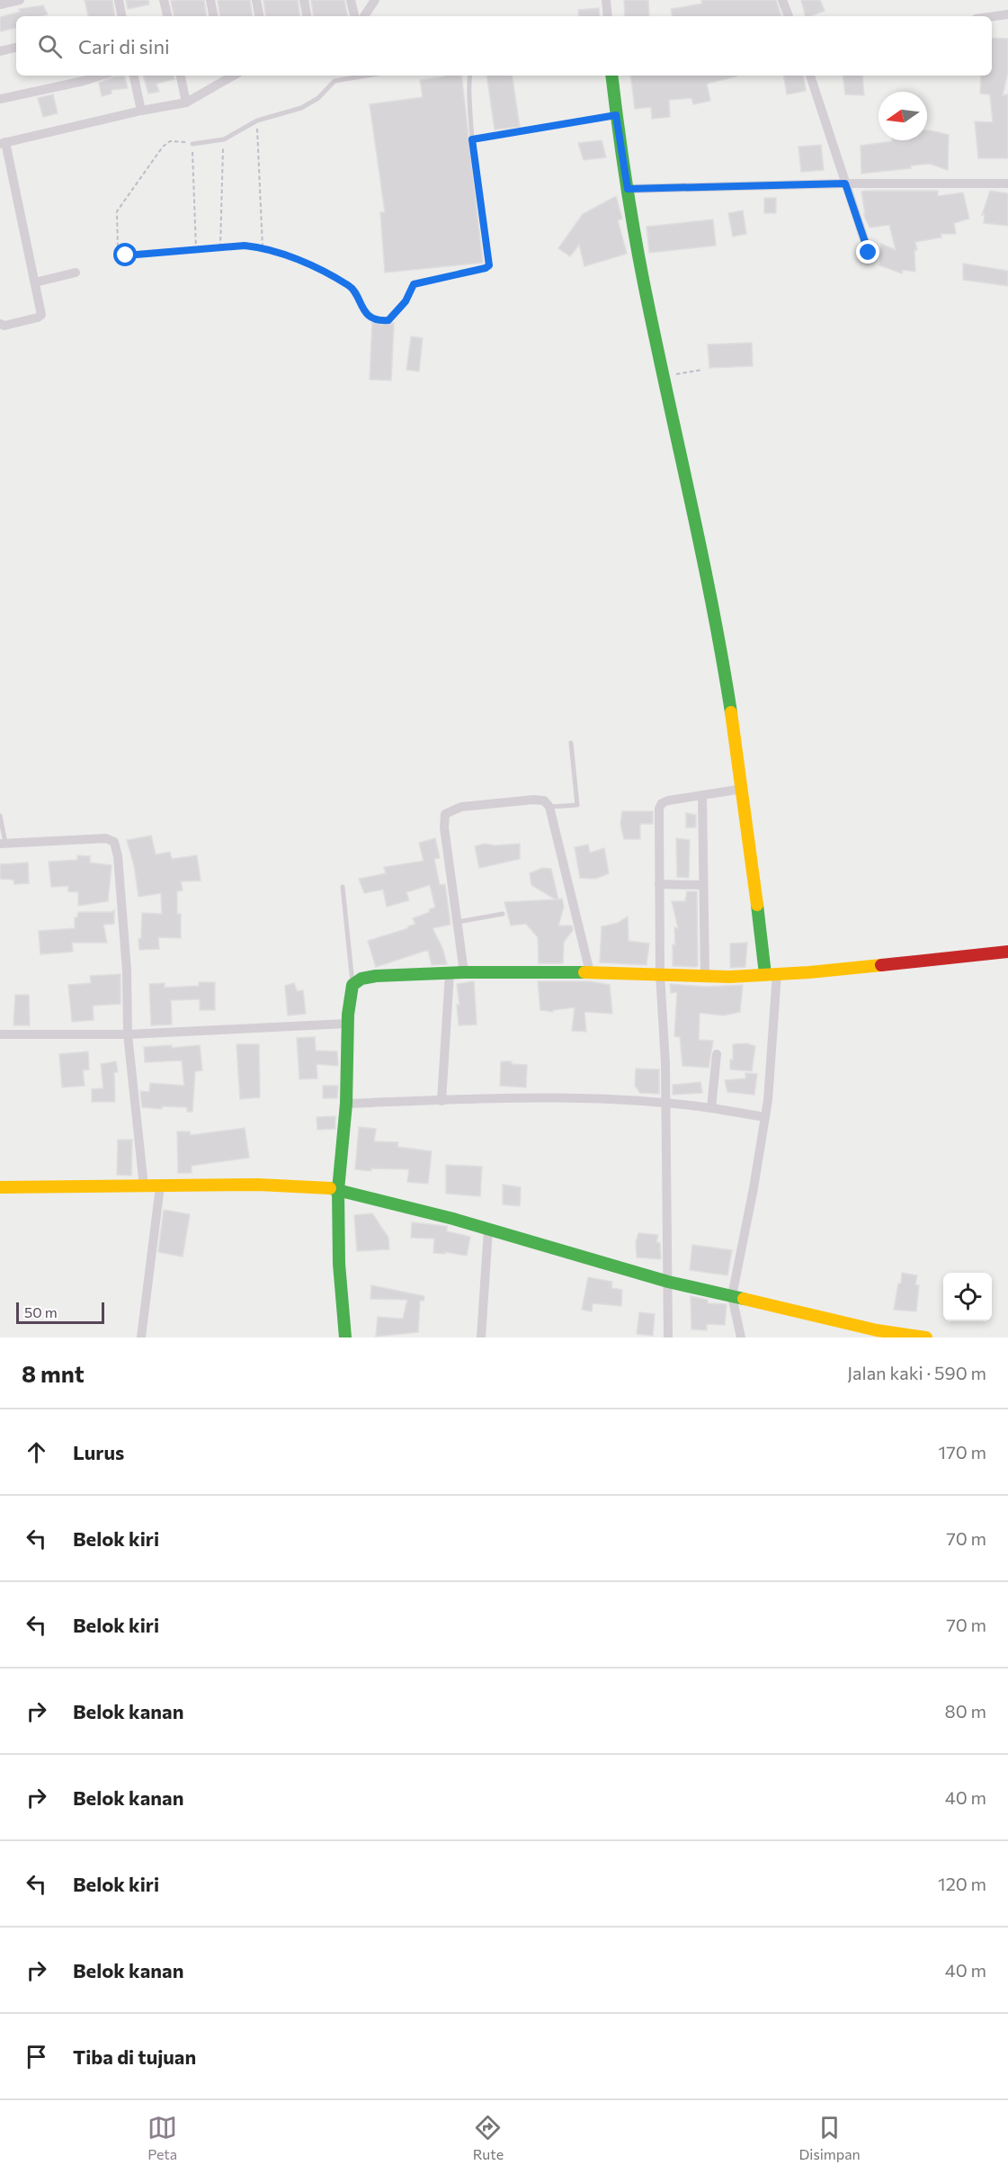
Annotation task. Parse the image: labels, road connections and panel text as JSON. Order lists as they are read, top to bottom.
{
  "scale_bar": "50 m",
  "north": "left",
  "page": {
    "search": "Cari di sini",
    "scale": "50 m",
    "heading": ["8 mnt", "Jalan kaki · 590 m"],
    "list": [
      ["Lurus", "170 m"],
      ["Belok kiri", "70 m"],
      ["Belok kiri", "70 m"],
      ["Belok kanan", "80 m"],
      ["Belok kanan", "40 m"],
      ["Belok kiri", "120 m"],
      ["Belok kanan", "40 m"],
      "Tiba di tujuan"
    ],
    "nav": ["Peta", "Rute", "Disimpan"]
  }
}
